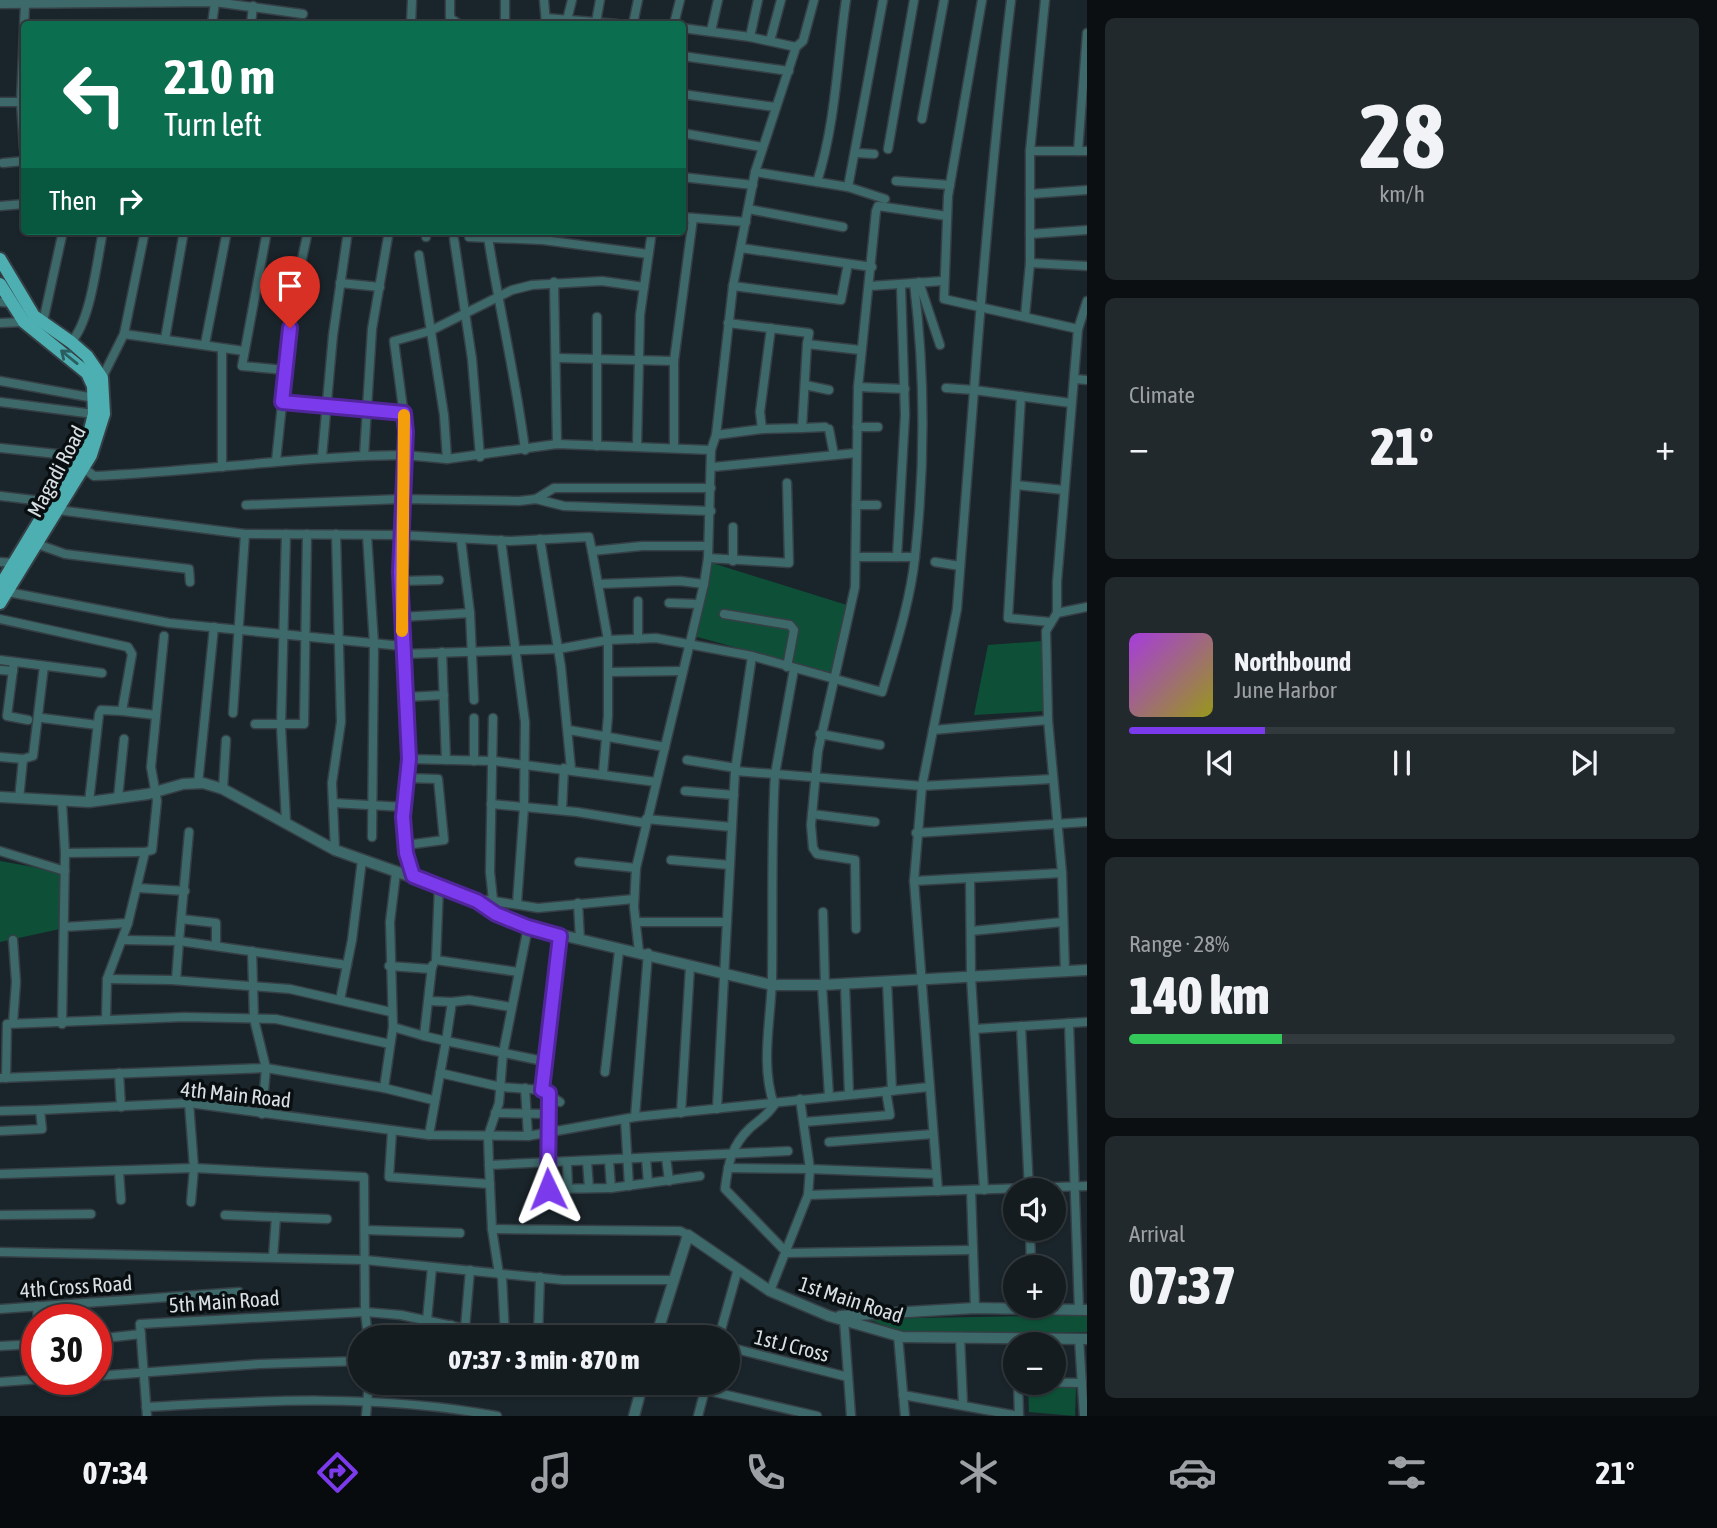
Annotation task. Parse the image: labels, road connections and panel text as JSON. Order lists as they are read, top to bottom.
{
  "streets": {
    "main road": ["Magadi Road"],
    "street": [
      "4th Main Road",
      "4th Cross Road",
      "1st Main Road",
      "5th Main Road",
      "1st J Cross"
    ]
  },
  "page": {
    "tile": [
      ["28", "km/h"],
      "Climate",
      ["Range · 28%", "140 km"],
      ["Arrival", "07:37"]
    ],
    "turn": ["210 m", "Turn left"],
    "then": "Then",
    "heat": ["−", "21°", "+"],
    "song": ["Northbound", "June Harbor"],
    "map_buttons": ["+", "−"],
    "limit": "30",
    "trip": "07:37 · 3 min · 870 m",
    "tabs": ["07:34", "21°"]
  }
}
